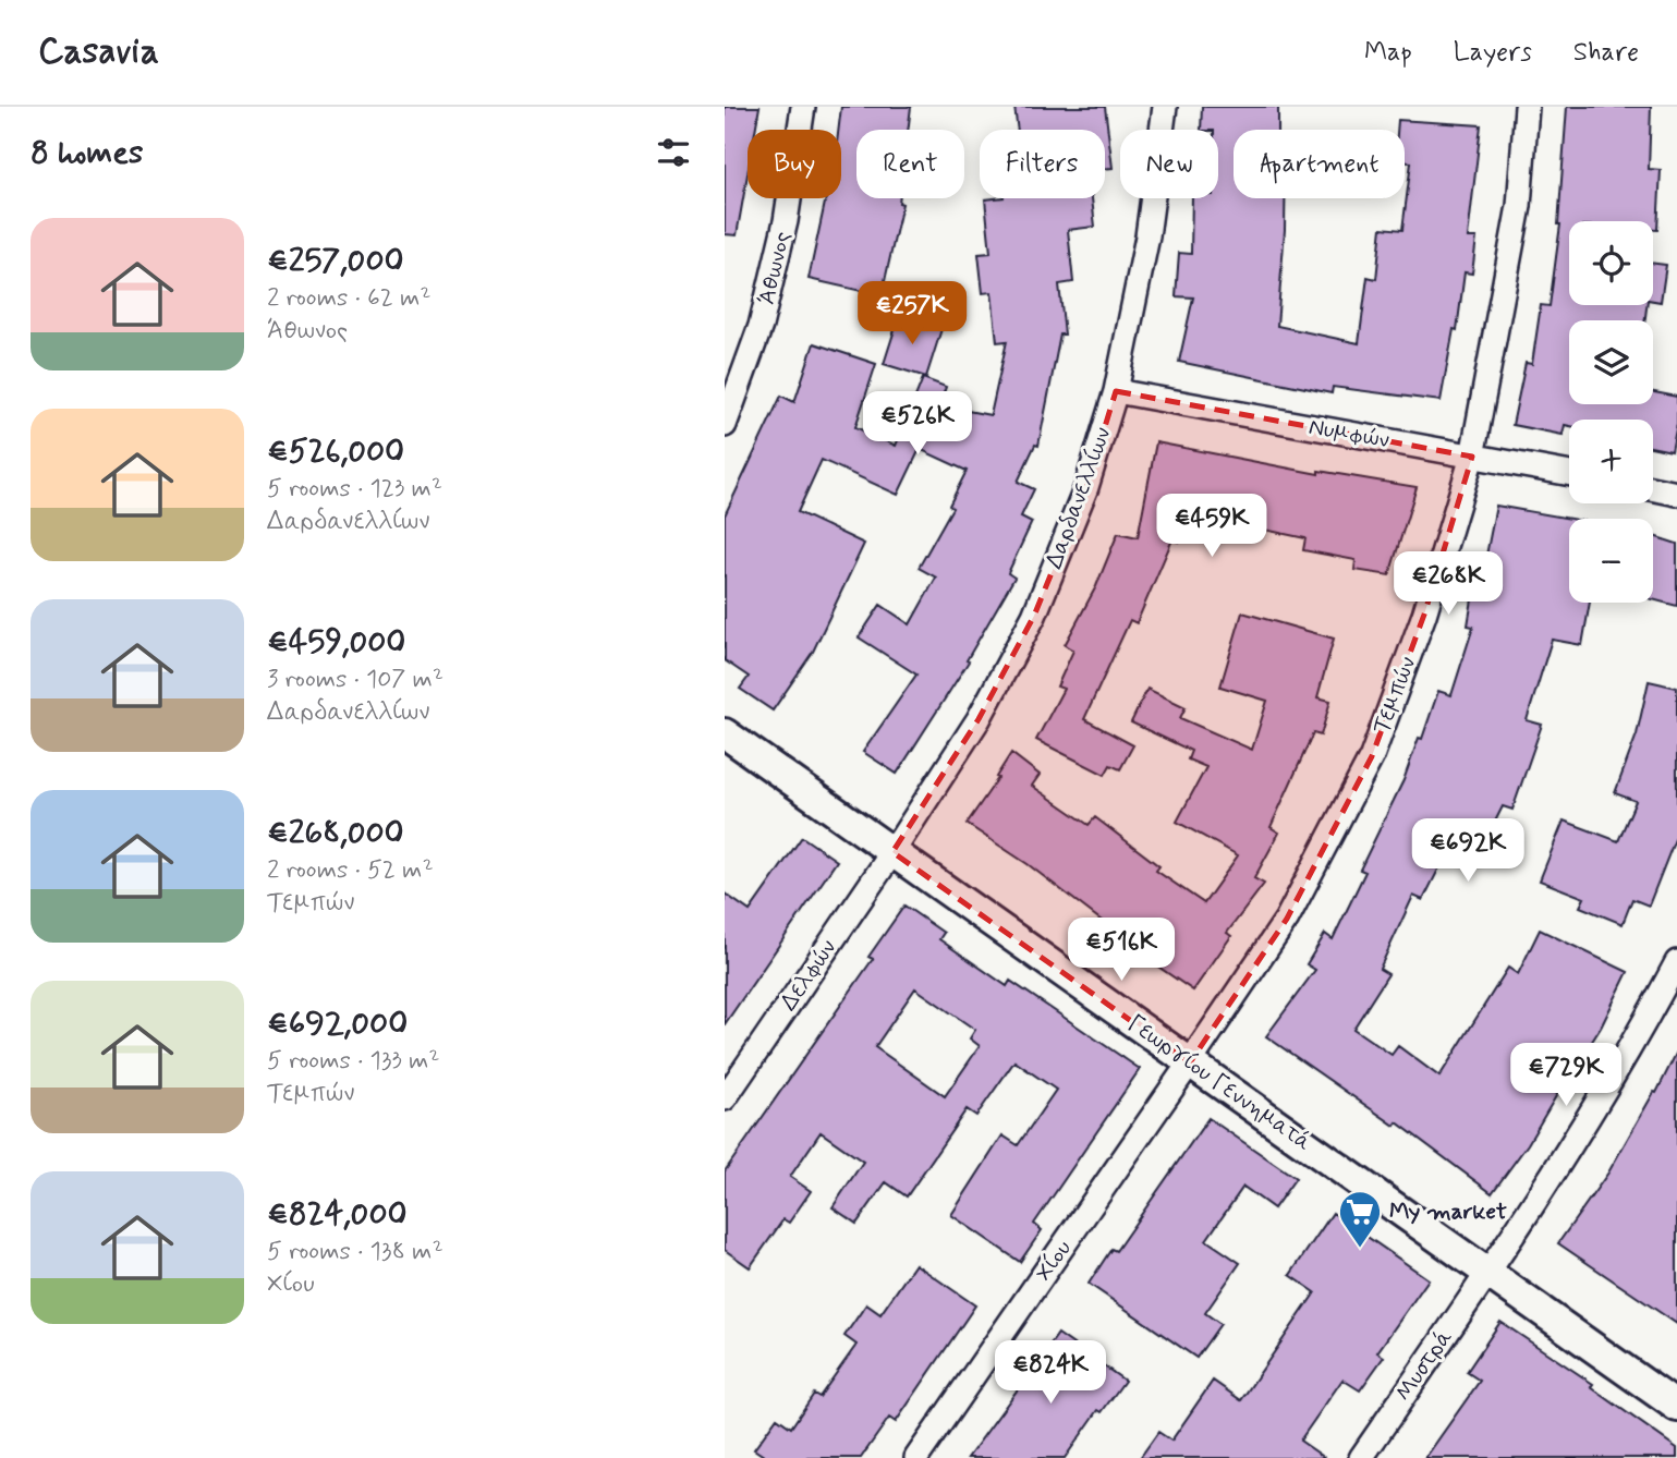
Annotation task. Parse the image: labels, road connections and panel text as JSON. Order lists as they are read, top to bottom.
{
  "streets": {
    "street": [
      "Άθωνος",
      "Νυμφών",
      "Δαρδανελλίων",
      "Τεμπών",
      "Δελφών",
      "Γεωργίου Γεννηματά",
      "Χίου",
      "Μυστρά"
    ]
  },
  "crossings": [
    ["Νυμφών", "Δαρδανελλίων"],
    ["Νυμφών", "Τεμπών"],
    ["Δαρδανελλίων", "Δελφών"],
    ["Δαρδανελλίων", "Γεωργίου Γεννηματά"],
    ["Τεμπών", "Γεωργίου Γεννηματά"],
    ["Τεμπών", "Χίου"],
    ["Δελφών", "Γεωργίου Γεννηματά"],
    ["Γεωργίου Γεννηματά", "Χίου"],
    ["Γεωργίου Γεννηματά", "Μυστρά"]
  ],
  "places": {
    "supermarket": ["My market"]
  },
  "page": {
    "header": "Casavia",
    "nav": ["Map", "Layers", "Share"],
    "heading": "8 homes",
    "chip": [
      "Buy",
      "Rent",
      "Filters",
      "New",
      "Apartment"
    ],
    "list": [
      {
        "name": "€257,000",
        "note": "2 rooms · 62 m² · Άθωνος"
      },
      {
        "name": "€526,000",
        "note": "5 rooms · 123 m² · Δαρδανελλίων"
      },
      {
        "name": "€459,000",
        "note": "3 rooms · 107 m² · Δαρδανελλίων"
      },
      {
        "name": "€268,000",
        "note": "2 rooms · 52 m² · Τεμπών"
      },
      {
        "name": "€692,000",
        "note": "5 rooms · 133 m² · Τεμπών"
      },
      {
        "name": "€824,000",
        "note": "5 rooms · 138 m² · Χίου"
      }
    ],
    "map_buttons": ["+", "−"],
    "price": [
      "€257K",
      "€526K",
      "€459K",
      "€268K",
      "€692K",
      "€516K",
      "€729K",
      "€824K"
    ]
  }
}
